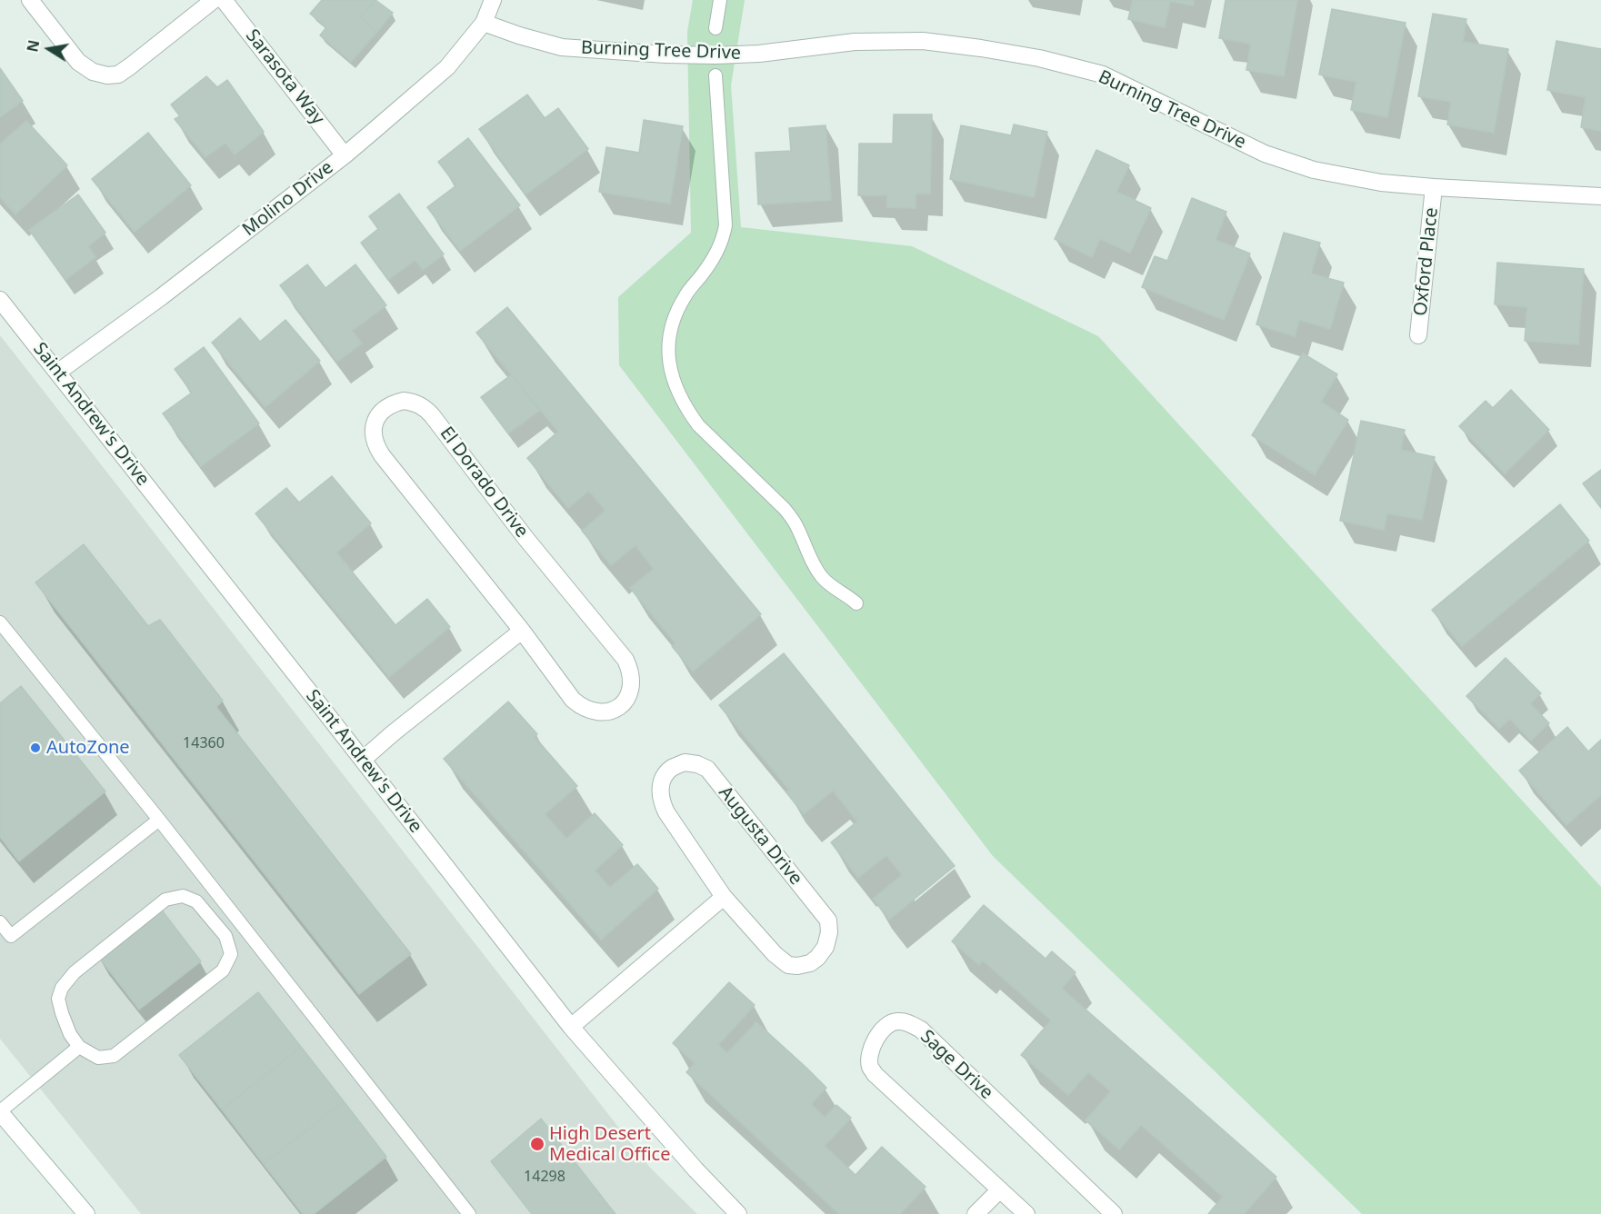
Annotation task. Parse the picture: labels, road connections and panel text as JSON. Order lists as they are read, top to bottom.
{
  "streets": {
    "street": [
      "Burning Tree Drive",
      "Sarasota Way",
      "Molino Drive",
      "Oxford Place",
      "Saint Andrew's Drive",
      "El Dorado Drive",
      "Augusta Drive",
      "Sage Drive"
    ]
  },
  "crossings": [
    ["Burning Tree Drive", "Molino Drive"],
    ["Burning Tree Drive", "Oxford Place"],
    ["Sarasota Way", "Molino Drive"],
    ["Molino Drive", "Saint Andrew's Drive"]
  ],
  "places": ["AutoZone", "High Desert Medical Office"],
  "house_numbers": ["14360", "14298"],
  "north": "left"
}
